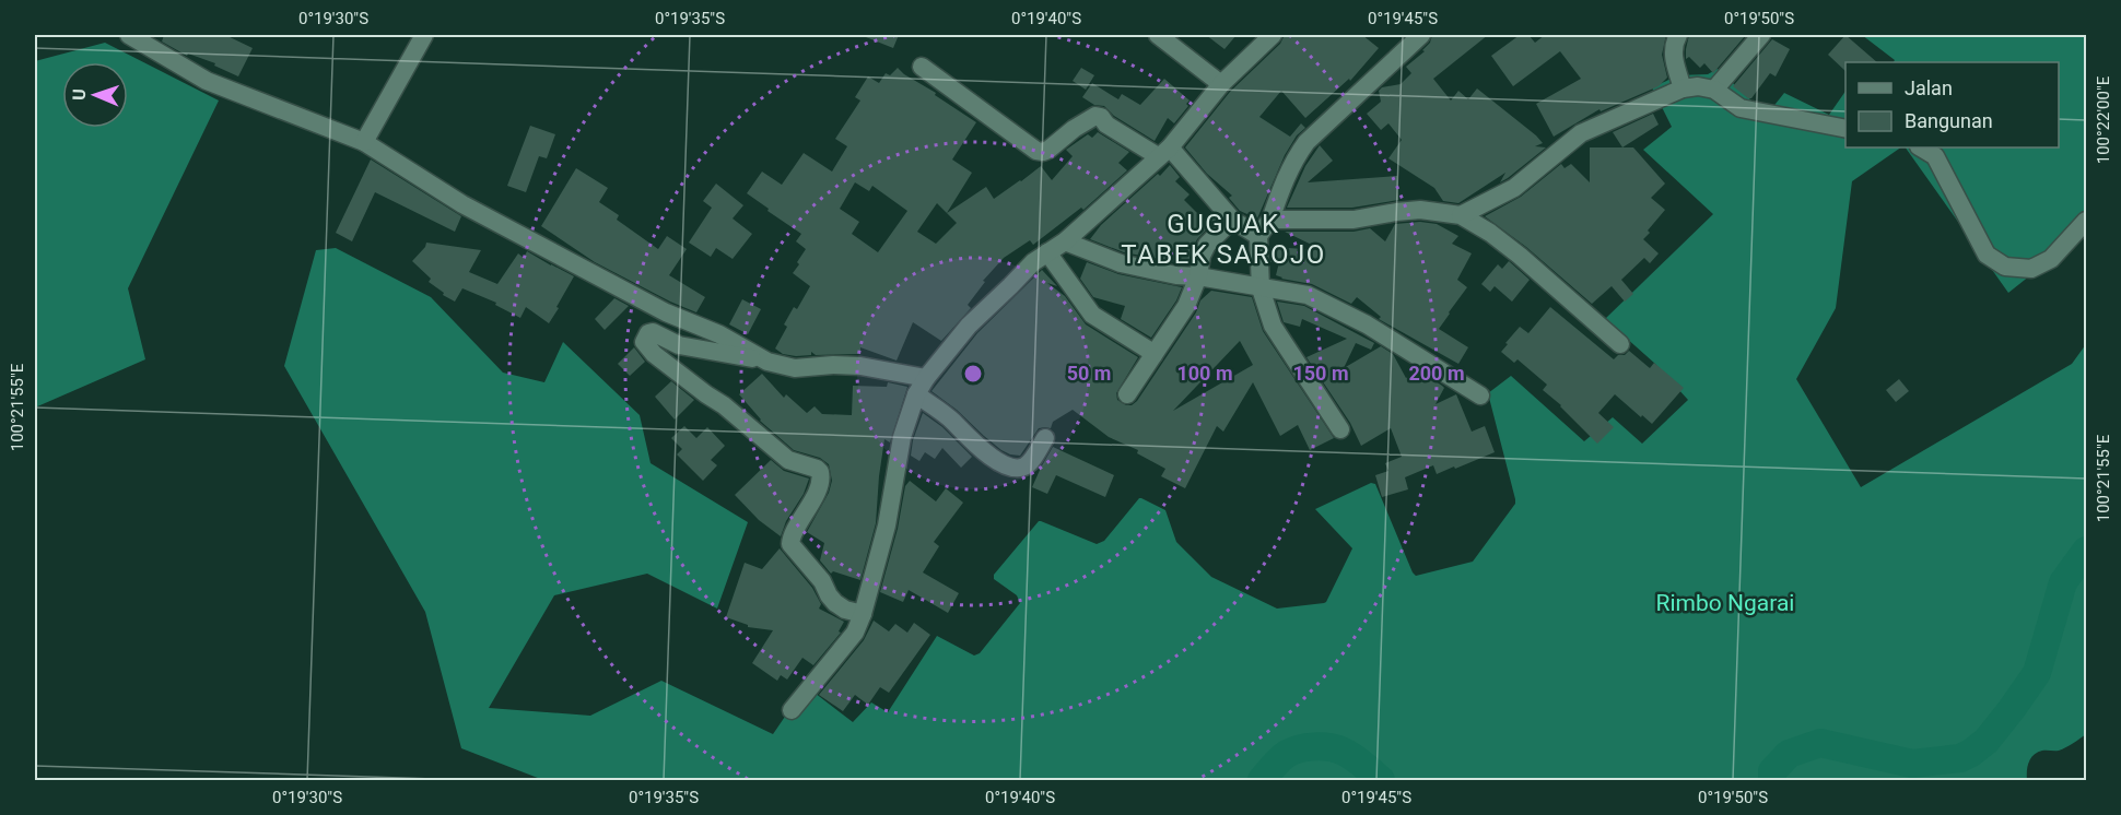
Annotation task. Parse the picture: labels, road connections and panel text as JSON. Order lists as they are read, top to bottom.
{
  "districts": ["GUGUAK TABEK SAROJO"],
  "parks": ["Rimbo Ngarai"],
  "legend": ["Jalan", "Bangunan"],
  "north": "left",
  "coordinates": [
    "0°19'30\"S",
    "0°19'35\"S",
    "0°19'40\"S",
    "0°19'45\"S",
    "0°19'50\"S",
    "100°22'00\"E",
    "100°21'55\"E"
  ],
  "rings": [
    "50 m",
    "100 m",
    "150 m",
    "200 m"
  ]
}
